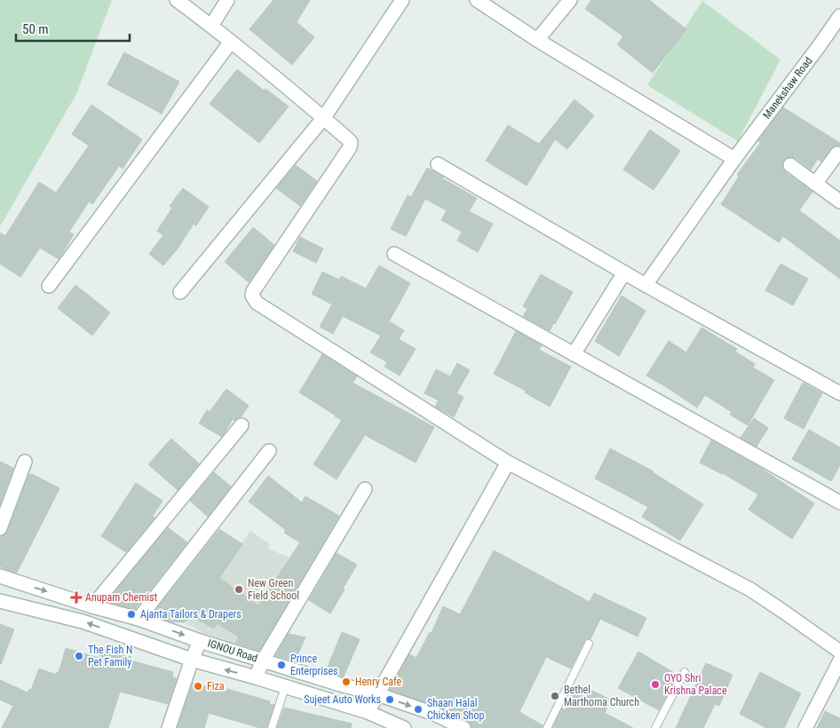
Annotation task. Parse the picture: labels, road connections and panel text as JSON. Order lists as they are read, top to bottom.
{
  "streets": {
    "street": ["Manekshaw Road", "IGNOU Road"]
  },
  "places": {
    "other": [
      "New Green Field School",
      "Ajanta Tailors & Drapers",
      "The Fish N Pet Family",
      "Prince Enterprises",
      "Henry Cafe",
      "OYO Shri Krishna Palace",
      "Fiza",
      "Bethel Marthoma Church",
      "Sujeet Auto Works",
      "Shaan Halal Chicken Shop"
    ],
    "health": ["Anupam Chemist"]
  },
  "scale_bar": "50 m"
}
